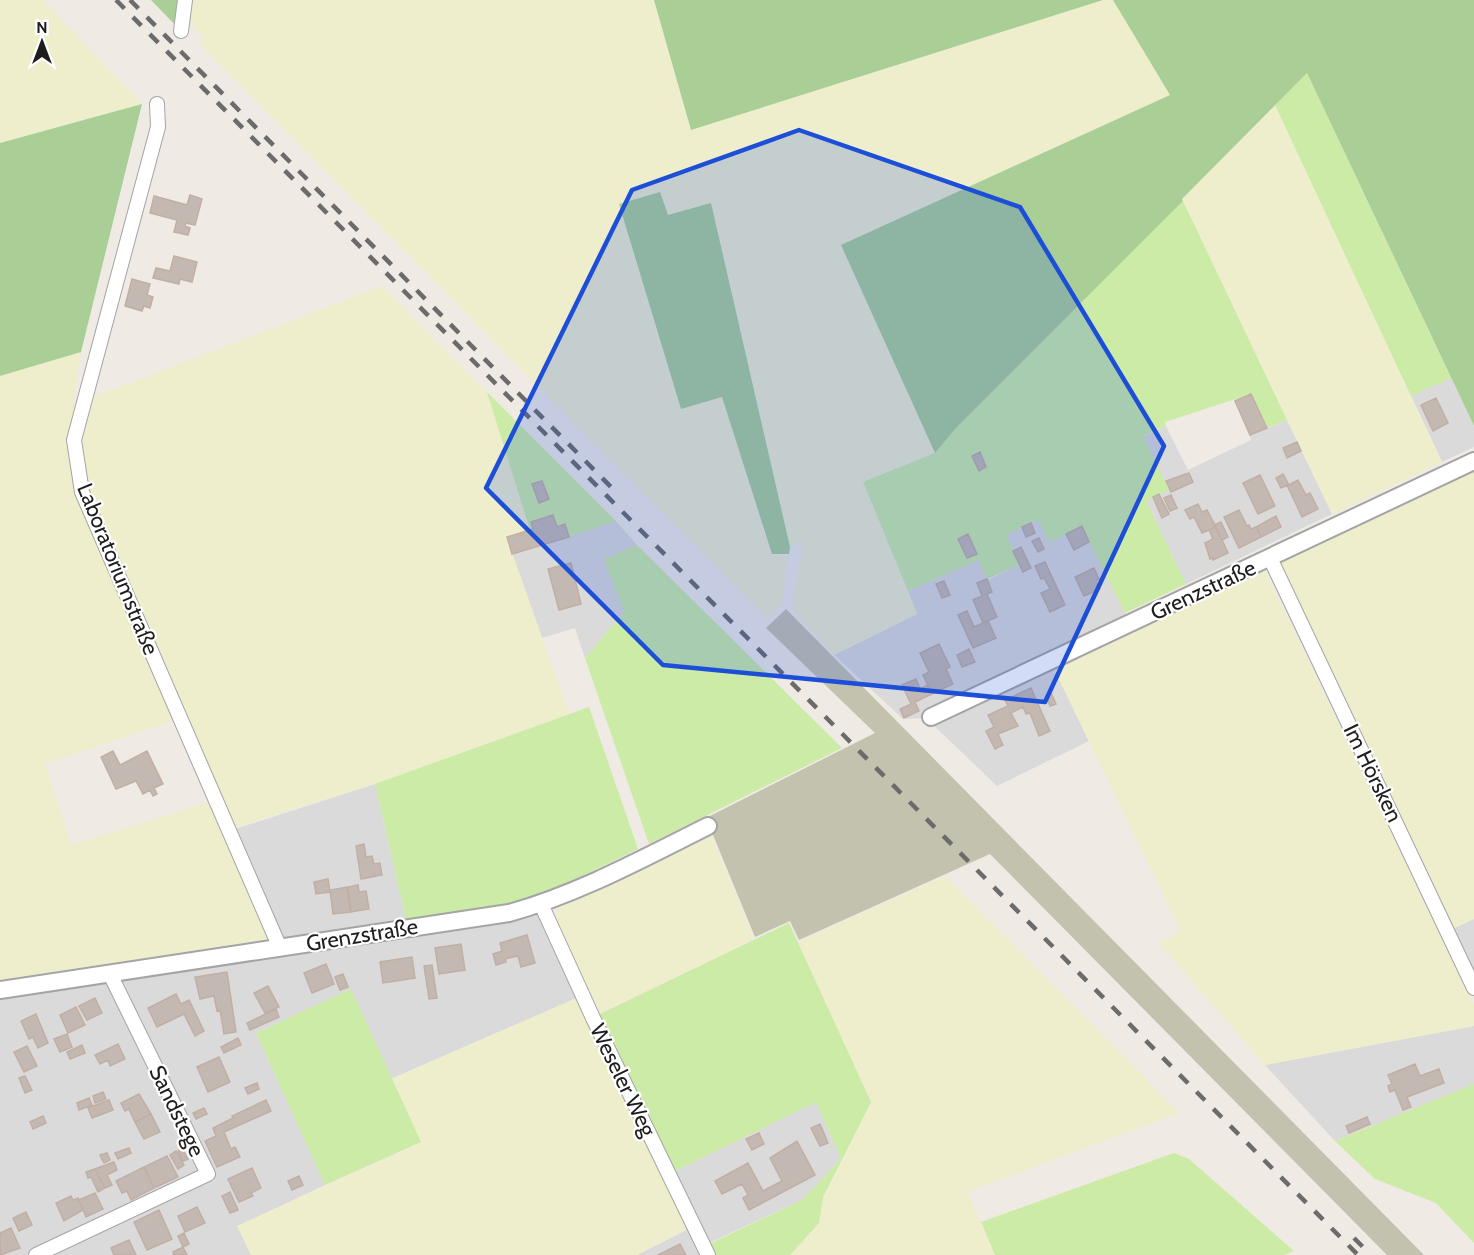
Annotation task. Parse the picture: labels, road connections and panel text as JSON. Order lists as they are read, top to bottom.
{
  "streets": {
    "street": [
      "Laboratoriumstraße",
      "Grenzstraße",
      "Im Hörsken",
      "Weseler Weg",
      "Sandstege"
    ]
  },
  "crossings": [
    ["Laboratoriumstraße", "Grenzstraße"],
    ["Grenzstraße", "Im Hörsken"],
    ["Grenzstraße", "Weseler Weg"],
    ["Grenzstraße", "Sandstege"]
  ],
  "north": "top"
}
